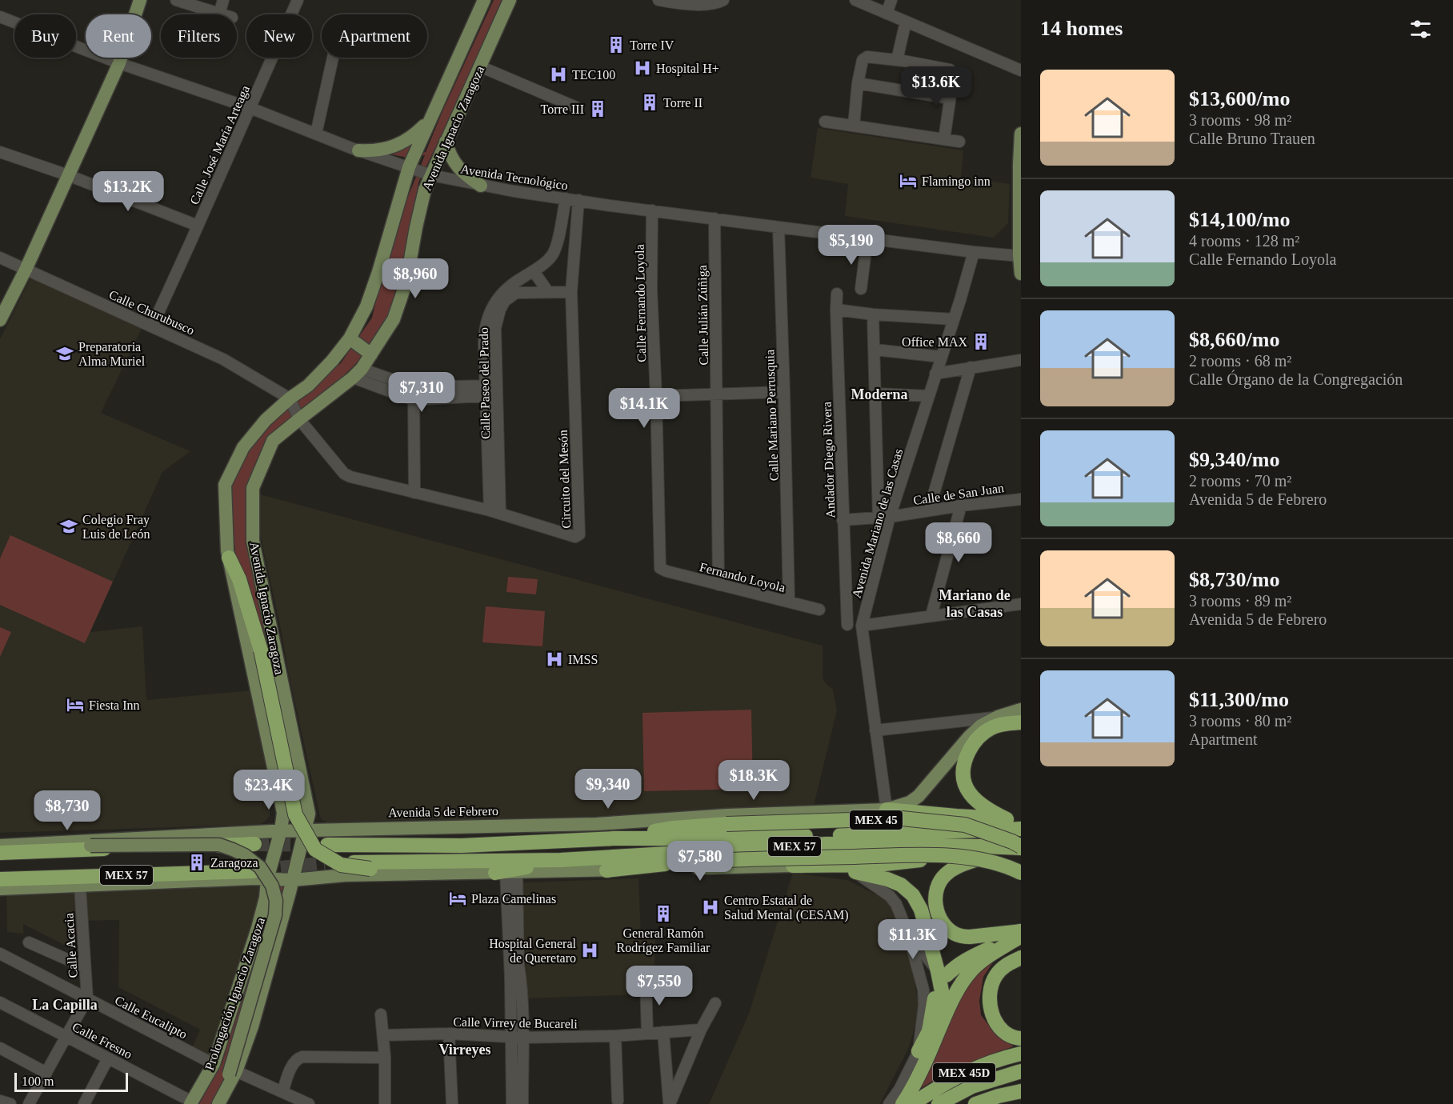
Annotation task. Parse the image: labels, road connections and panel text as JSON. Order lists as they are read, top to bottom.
{
  "streets": {
    "highway": ["MEX 45", "MEX 57", "MEX 45D"],
    "main road": ["Avenida Ignacio Zaragoza", "Avenida 5 de Febrero", "Prolongación Ignacio Zaragoza"],
    "street": [
      "Calle José María Arteaga",
      "Avenida Tecnológico",
      "Calle Fernando Loyola",
      "Calle Churubusco",
      "Calle Julián Zúñiga",
      "Calle Paseo del Prado",
      "Calle Mariano Perrusquia",
      "Andador Diego Rivera",
      "Circuito del Mesón",
      "Calle de San Juan",
      "Avenida Mariano de las Casas",
      "Fernando Loyola",
      "Calle Acacia",
      "Calle Eucalipto",
      "Calle Virrey de Bucareli",
      "Calle Fresno"
    ]
  },
  "crossings": [
    ["Avenida Ignacio Zaragoza", "Avenida Tecnológico"],
    ["Avenida Ignacio Zaragoza", "Calle Churubusco"],
    ["Avenida Ignacio Zaragoza", "Circuito del Mesón"],
    ["Avenida Ignacio Zaragoza", "Avenida 5 de Febrero"],
    ["Avenida Ignacio Zaragoza", "Prolongación Ignacio Zaragoza"],
    ["Calle José María Arteaga", "Avenida Tecnológico"],
    ["Calle José María Arteaga", "Calle Churubusco"],
    ["Avenida Tecnológico", "Calle Fernando Loyola"],
    ["Avenida Tecnológico", "Calle Julián Zúñiga"],
    ["Avenida Tecnológico", "Calle Paseo del Prado"],
    ["Avenida Tecnológico", "Calle Mariano Perrusquia"],
    ["Avenida Tecnológico", "Circuito del Mesón"],
    ["Avenida Tecnológico", "Avenida Mariano de las Casas"],
    ["Calle Fernando Loyola", "Fernando Loyola"],
    ["Calle Churubusco", "Circuito del Mesón"],
    ["Calle Julián Zúñiga", "Fernando Loyola"],
    ["Calle Paseo del Prado", "Circuito del Mesón"],
    ["Calle Mariano Perrusquia", "Fernando Loyola"],
    ["Andador Diego Rivera", "Calle de San Juan"],
    ["Calle de San Juan", "Avenida Mariano de las Casas"],
    ["Avenida Mariano de las Casas", "Avenida 5 de Febrero"],
    ["MEX 45", "MEX 57"],
    ["Calle Acacia", "Calle Eucalipto"],
    ["Prolongación Ignacio Zaragoza", "Calle Eucalipto"],
    ["Prolongación Ignacio Zaragoza", "Calle Fresno"]
  ],
  "districts": [
    "Moderna",
    "Mariano de las Casas",
    "La Capilla",
    "Virreyes"
  ],
  "places": {
    "building": [
      "Torre IV",
      "Torre II",
      "Torre III",
      "Office MAX",
      "Zaragoza",
      "General Ramón Rodrígez Familiar"
    ],
    "hospital": [
      "Hospital H+",
      "TEC100",
      "IMSS",
      "Centro Estatal de Salud Mental (CESAM)",
      "Hospital General de Queretaro"
    ],
    "hotel": ["Flamingo inn", "Fiesta Inn", "Plaza Camelinas"],
    "school or university": ["Preparatoria Alma Muriel", "Colegio Fray Luis de León"]
  },
  "scale_bar": "100 m",
  "page": {
    "heading": "14 homes",
    "chip": [
      "Buy",
      "Rent",
      "Filters",
      "New",
      "Apartment"
    ],
    "list": [
      {
        "name": "$13,600/mo",
        "note": "3 rooms · 98 m² · Calle Bruno Trauen"
      },
      {
        "name": "$14,100/mo",
        "note": "4 rooms · 128 m² · Calle Fernando Loyola"
      },
      {
        "name": "$8,660/mo",
        "note": "2 rooms · 68 m² · Calle Órgano de la Congregación"
      },
      {
        "name": "$9,340/mo",
        "note": "2 rooms · 70 m² · Avenida 5 de Febrero"
      },
      {
        "name": "$8,730/mo",
        "note": "3 rooms · 89 m² · Avenida 5 de Febrero"
      },
      {
        "name": "$11,300/mo",
        "note": "3 rooms · 80 m² · Apartment"
      }
    ],
    "price": [
      "$13.6K",
      "$13.2K",
      "$5,190",
      "$8,960",
      "$7,310",
      "$14.1K",
      "$8,660",
      "$18.3K",
      "$9,340",
      "$23.4K",
      "$8,730",
      "$7,580",
      "$11.3K",
      "$7,550"
    ],
    "scale": "100 m"
  }
}
